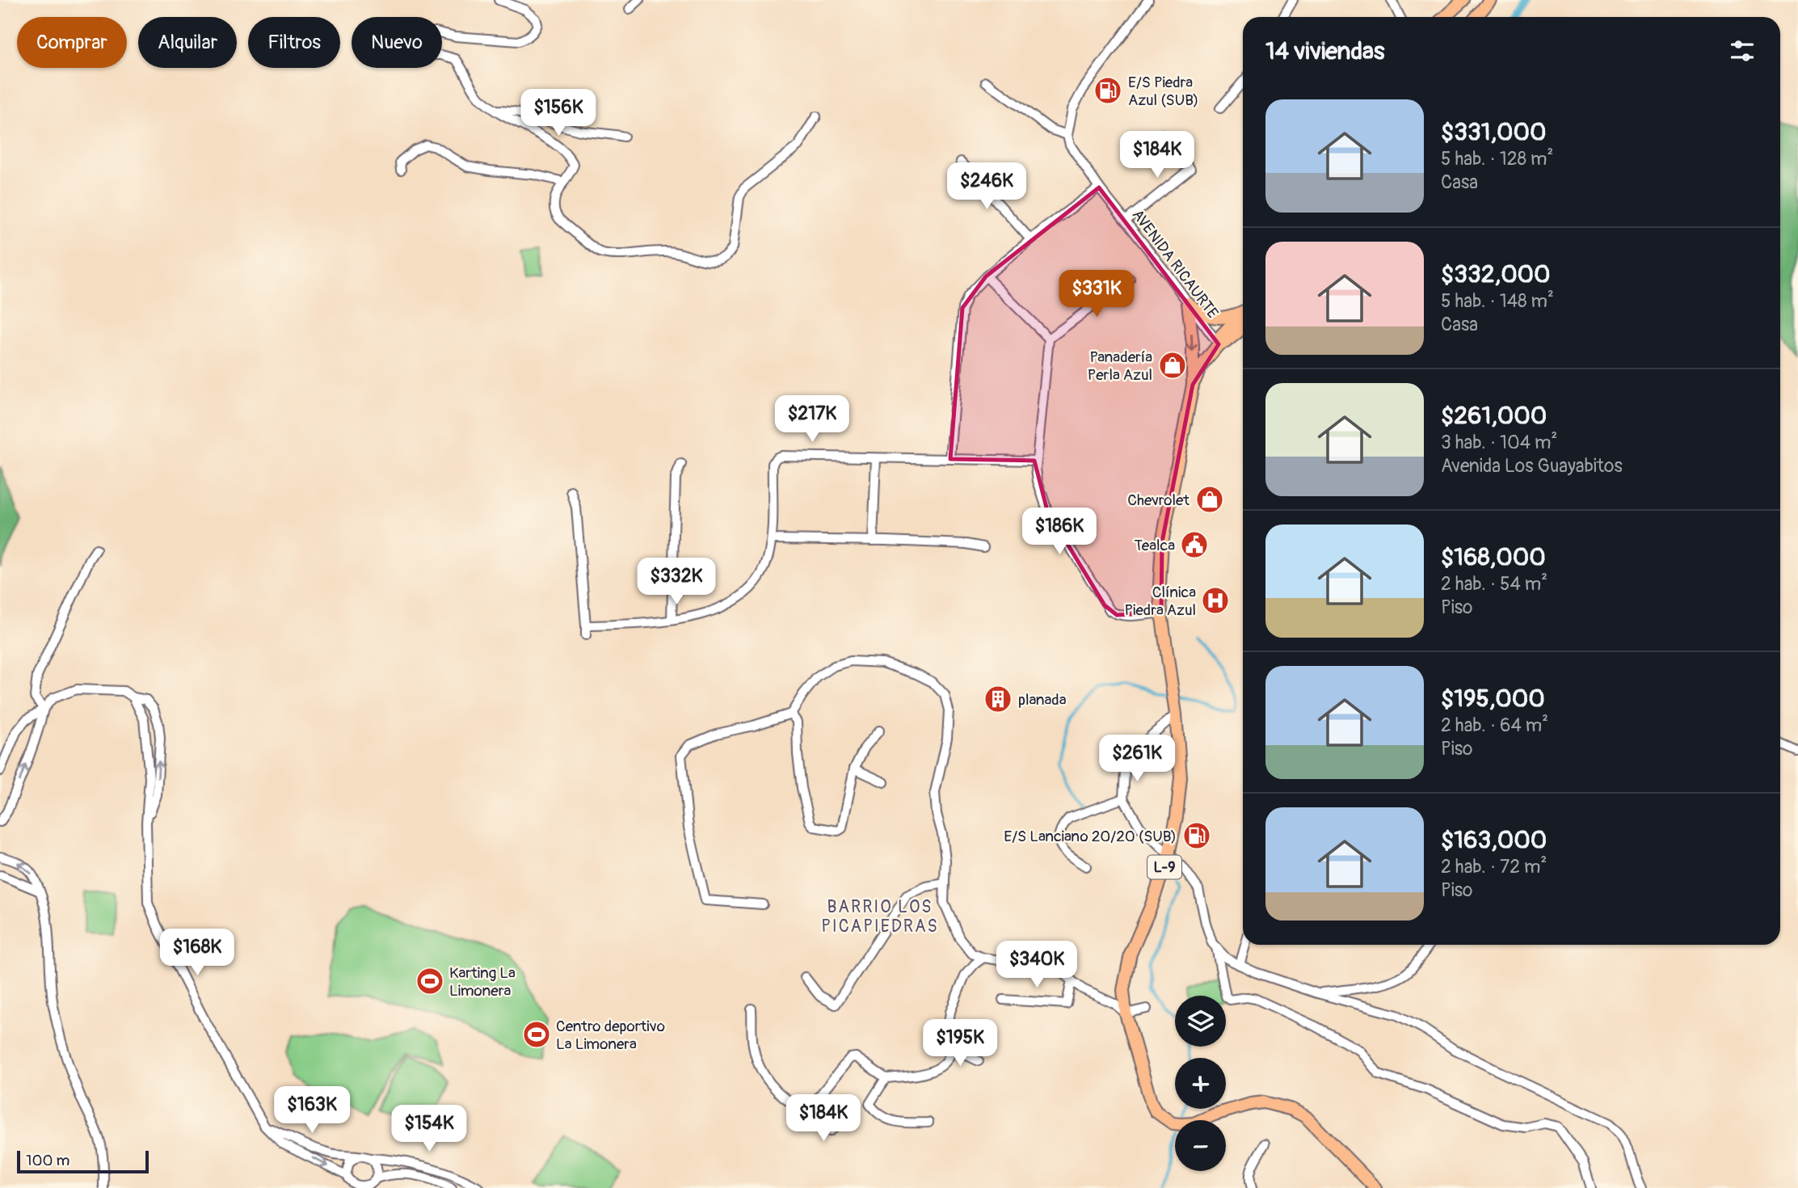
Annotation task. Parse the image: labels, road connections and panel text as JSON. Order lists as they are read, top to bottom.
{
  "streets": {
    "main road": ["L-9"],
    "street": ["AVENIDA RICAURTE"]
  },
  "crossings": [
    ["AVENIDA RICAURTE", "L-9"]
  ],
  "districts": ["BARRIO LOS PICAPIEDRAS"],
  "places": {
    "fuel station": ["E/S Piedra Azul (SUB)", "E/S Lanciano 20/20 (SUB)"],
    "shop": ["Panadería Perla Azul", "Chevrolet"],
    "public building": ["Tealca"],
    "hospital": ["Clínica Piedra Azul"],
    "building": ["planada"],
    "sports": ["Karting La Limonera", "Centro deportivo La Limonera"]
  },
  "scale_bar": "100 m",
  "page": {
    "chip": [
      "Comprar",
      "Alquilar",
      "Filtros",
      "Nuevo"
    ],
    "heading": "14 viviendas",
    "list": [
      {
        "name": "$331,000",
        "note": "5 hab. · 128 m² · Casa"
      },
      {
        "name": "$332,000",
        "note": "5 hab. · 148 m² · Casa"
      },
      {
        "name": "$261,000",
        "note": "3 hab. · 104 m² · Avenida Los Guayabitos"
      },
      {
        "name": "$168,000",
        "note": "2 hab. · 54 m² · Piso"
      },
      {
        "name": "$195,000",
        "note": "2 hab. · 64 m² · Piso"
      },
      {
        "name": "$163,000",
        "note": "2 hab. · 72 m² · Piso"
      }
    ],
    "price": [
      "$156K",
      "$184K",
      "$246K",
      "$331K",
      "$217K",
      "$186K",
      "$332K",
      "$261K",
      "$168K",
      "$340K",
      "$195K",
      "$163K",
      "$184K",
      "$154K"
    ],
    "map_buttons": ["+", "−"],
    "scale": "100 m"
  }
}
